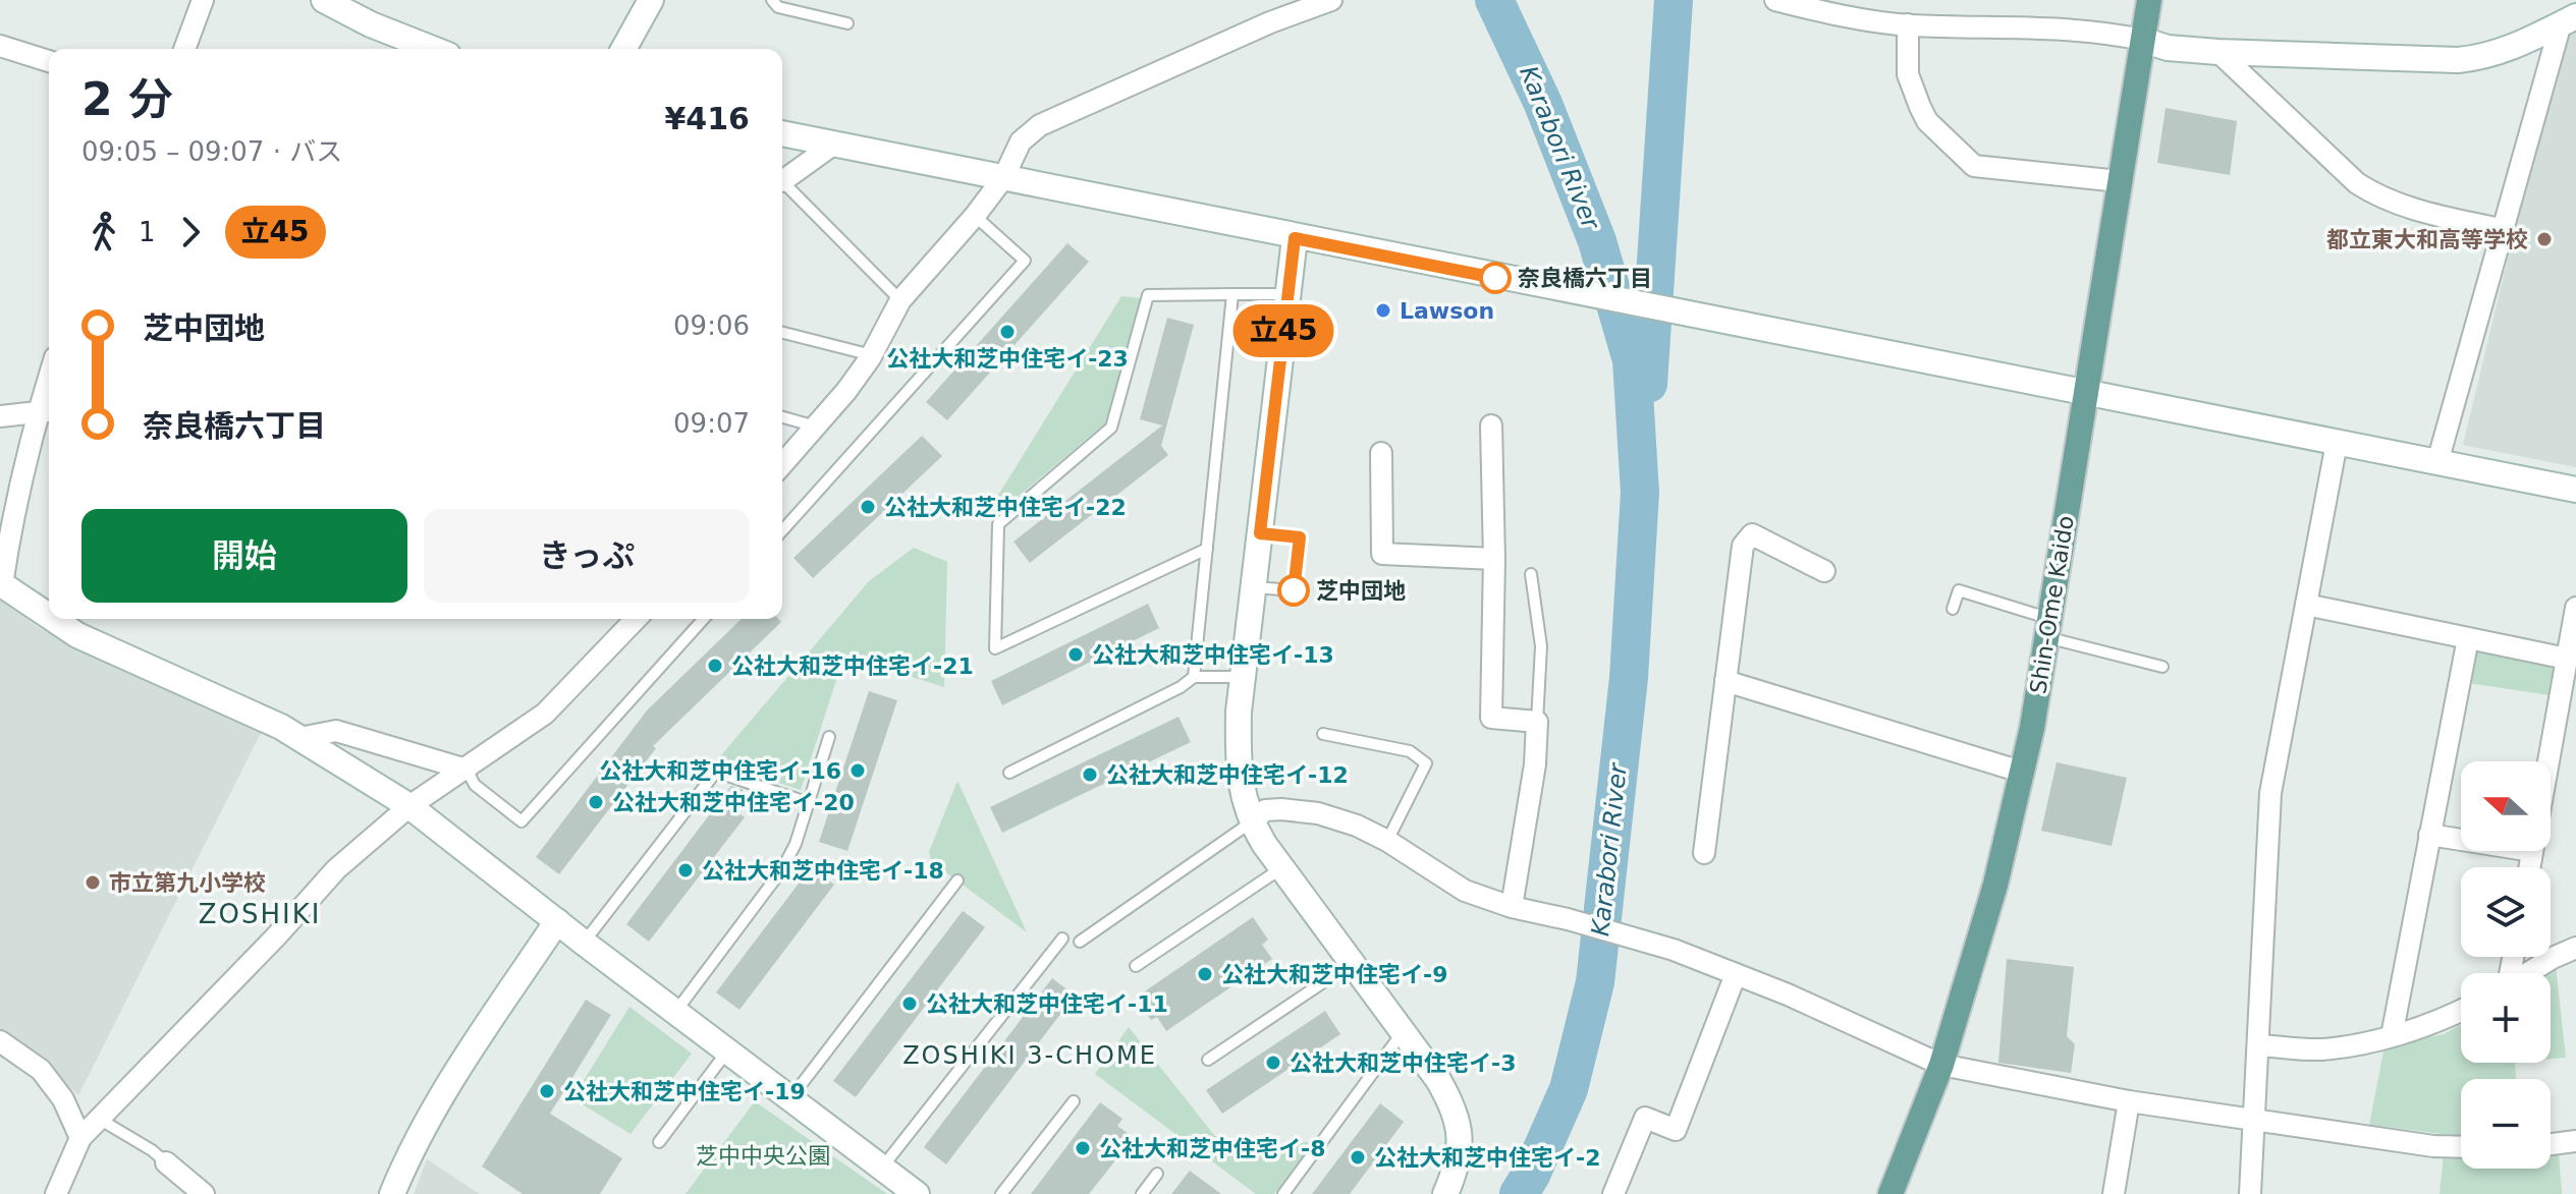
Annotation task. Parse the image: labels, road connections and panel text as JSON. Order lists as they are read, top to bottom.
{
  "streets": {
    "main road": ["Shin-Ome Kaido"]
  },
  "districts": ["ZOSHIKI", "ZOSHIKI 3-CHOME"],
  "water": ["Karabori River"],
  "parks": ["芝中中央公園"],
  "places": [
    "都立東大和高等学校",
    "奈良橋六丁目",
    "Lawson",
    "公社大和芝中住宅イ-23",
    "公社大和芝中住宅イ-22",
    "芝中団地",
    "公社大和芝中住宅イ-13",
    "公社大和芝中住宅イ-21",
    "公社大和芝中住宅イ-16",
    "公社大和芝中住宅イ-12",
    "公社大和芝中住宅イ-20",
    "公社大和芝中住宅イ-18",
    "市立第九小学校",
    "公社大和芝中住宅イ-9",
    "公社大和芝中住宅イ-11",
    "公社大和芝中住宅イ-3",
    "公社大和芝中住宅イ-19",
    "公社大和芝中住宅イ-8",
    "公社大和芝中住宅イ-2"
  ],
  "lines": ["bus line 立45"],
  "north": "left",
  "page": {
    "on_map": "立45",
    "heading": ["2 分", "09:05 – 09:07 · バス", "¥416"],
    "legs": ["1", "立45"],
    "list": [
      {
        "name": "芝中団地",
        "value": "09:06"
      },
      {
        "name": "奈良橋六丁目",
        "value": "09:07"
      }
    ],
    "buttons": ["開始", "きっぷ"],
    "map_buttons": ["+", "−"]
  }
}
